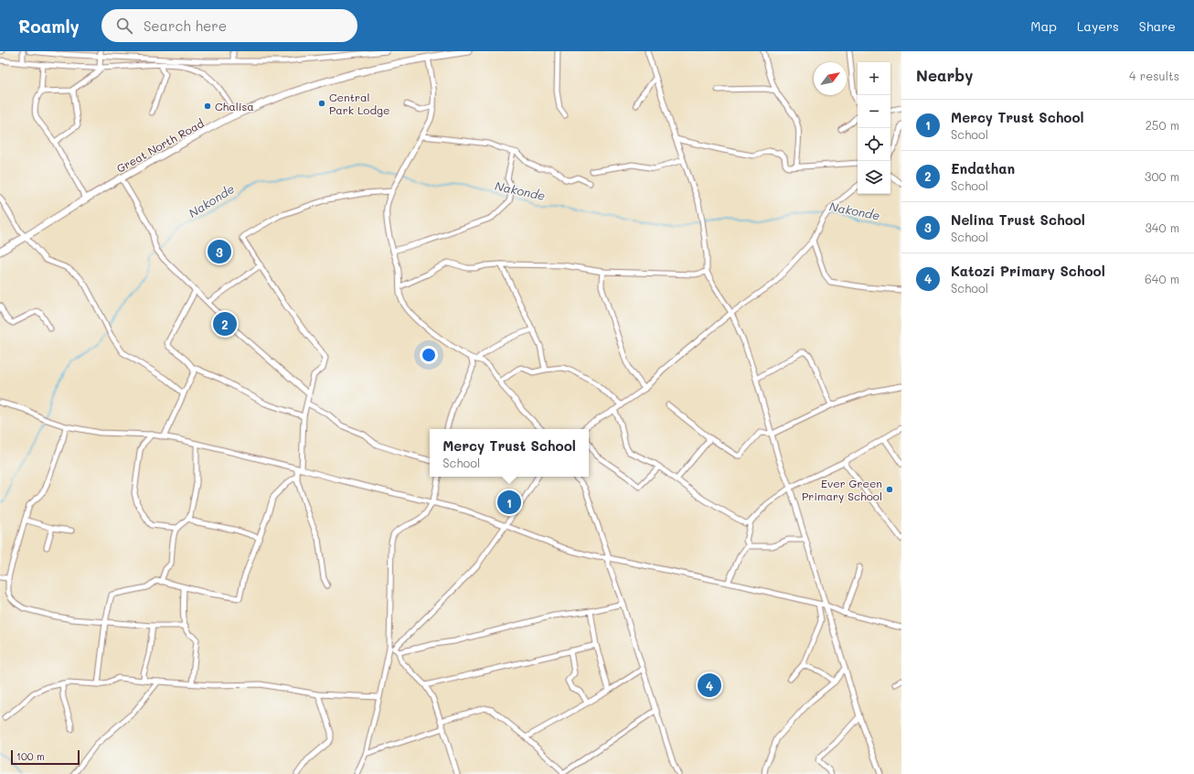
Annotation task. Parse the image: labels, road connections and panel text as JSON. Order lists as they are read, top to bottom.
{
  "streets": {
    "highway": ["Great North Road"]
  },
  "water": ["Nakonde"],
  "places": ["Central Park Lodge", "Chalisa", "Ever Green Primary School"],
  "scale_bar": "100 m",
  "north": "top right",
  "page": {
    "header": "Roamly",
    "search": "Search here",
    "nav": ["Map", "Layers", "Share"],
    "heading": ["Nearby", "4 results"],
    "map_buttons": ["+", "−"],
    "list": [
      {
        "mark": "1",
        "name": "Mercy Trust School",
        "note": "School",
        "value": "250 m"
      },
      {
        "mark": "2",
        "name": "Endathan",
        "note": "School",
        "value": "300 m"
      },
      {
        "mark": "3",
        "name": "Nelina Trust School",
        "note": "School",
        "value": "340 m"
      },
      {
        "mark": "4",
        "name": "Katozi Primary School",
        "note": "School",
        "value": "640 m"
      }
    ],
    "pins": [
      "3",
      "2",
      "1",
      "4"
    ],
    "popup": ["Mercy Trust School", "School"],
    "scale": "100 m"
  }
}
